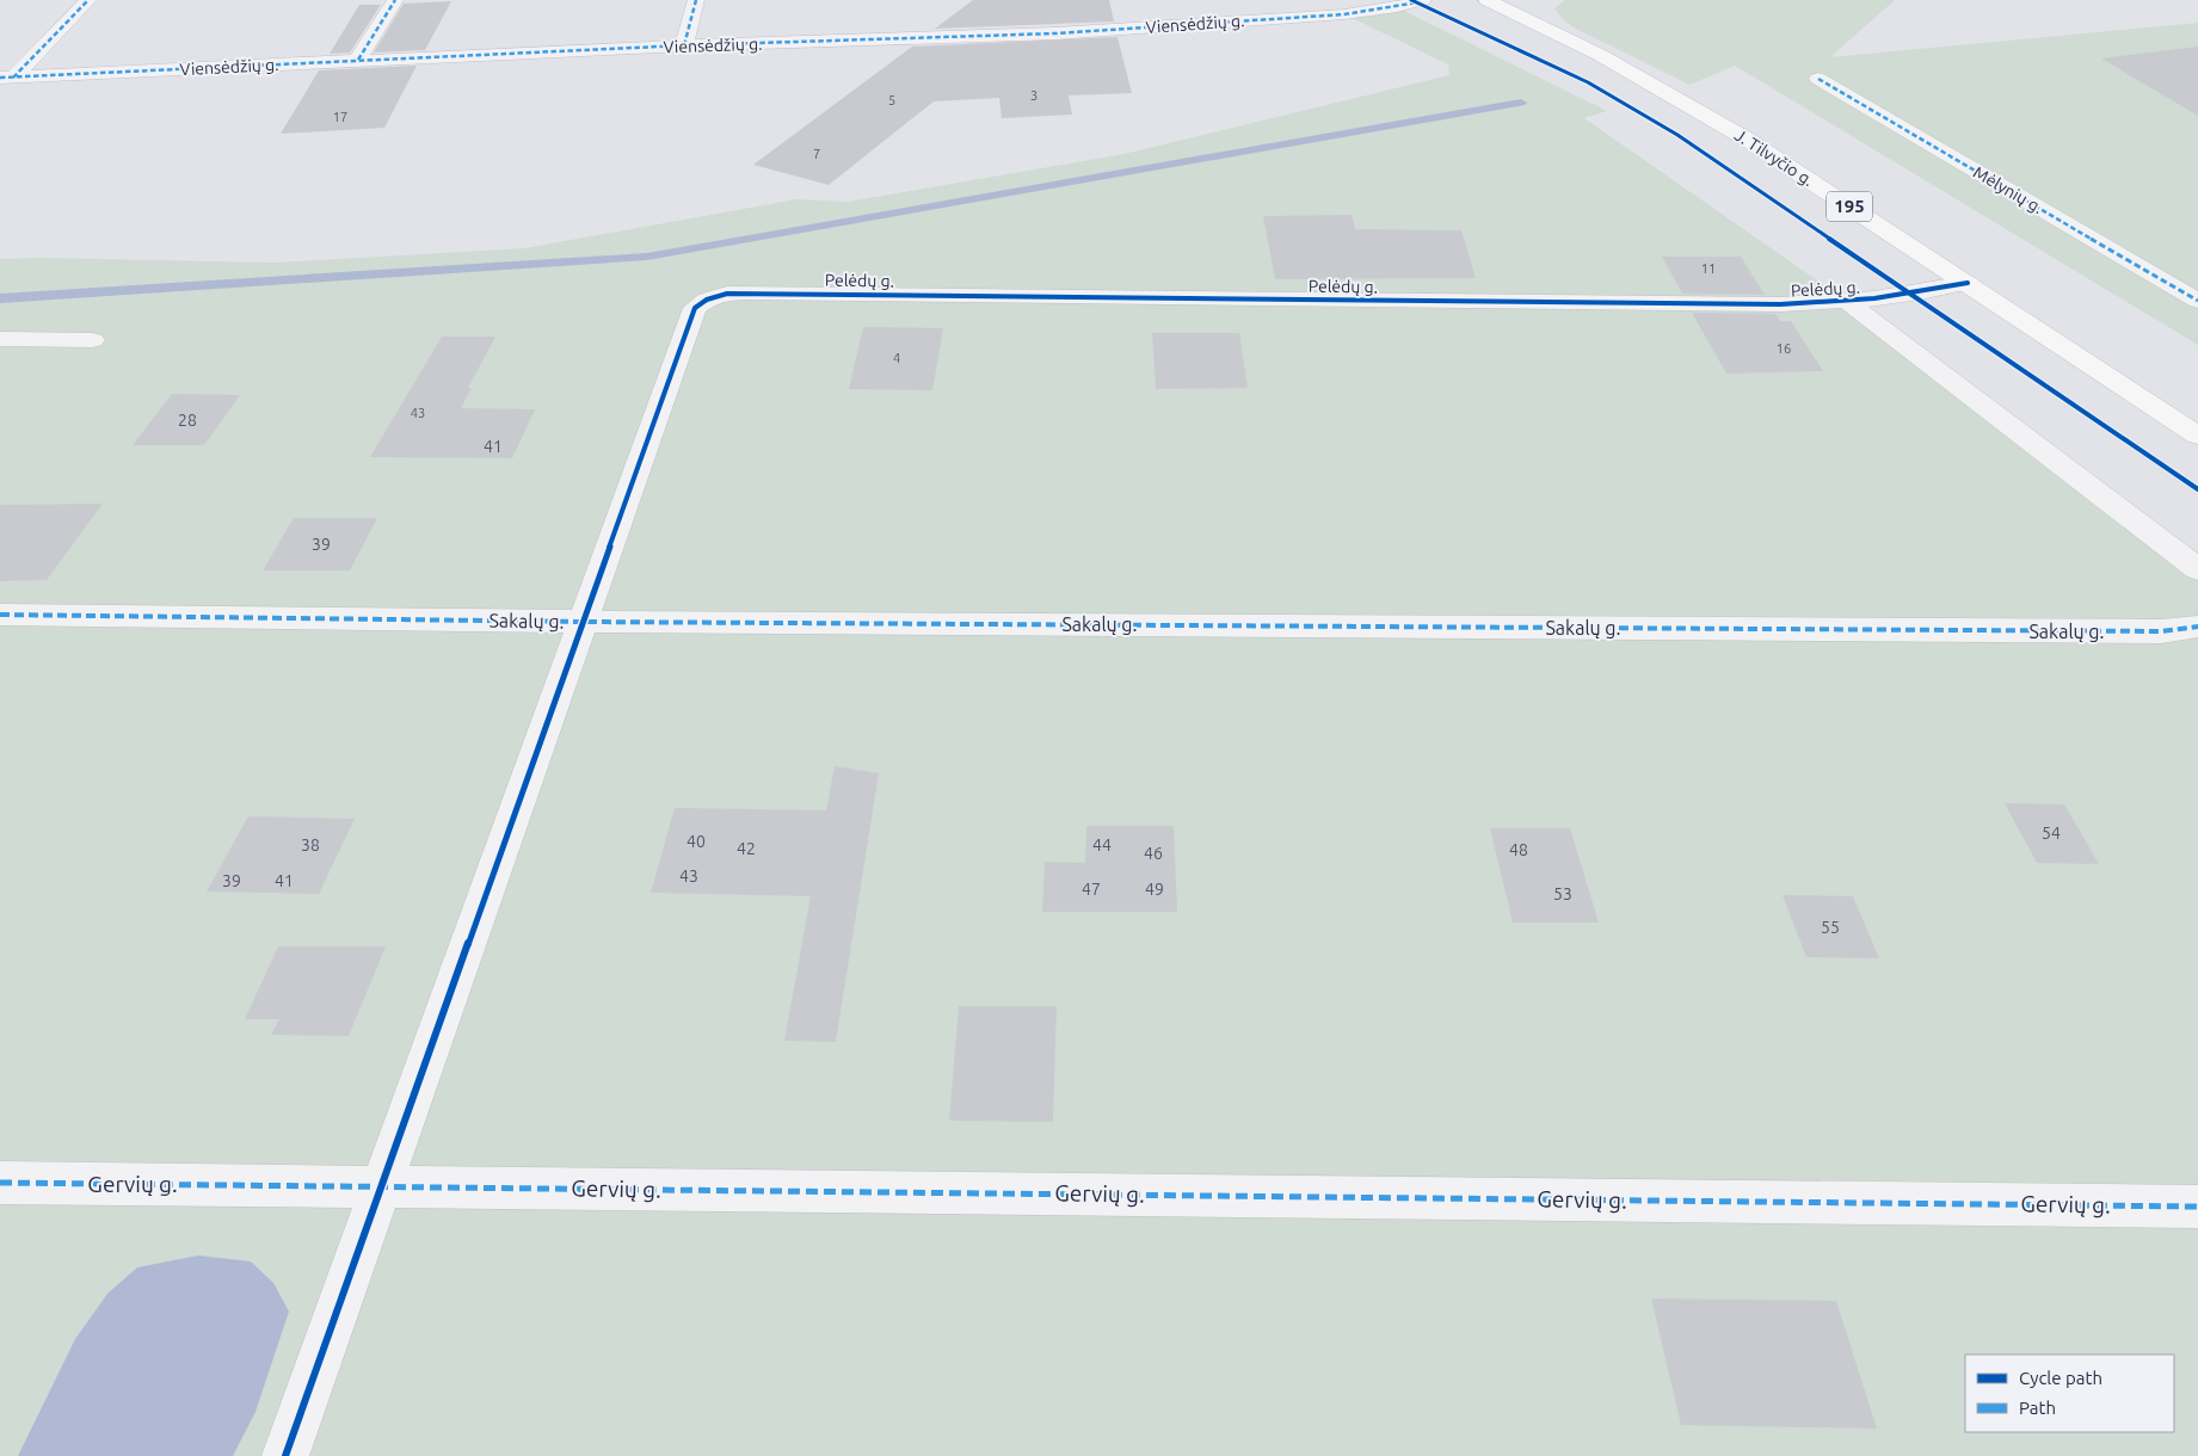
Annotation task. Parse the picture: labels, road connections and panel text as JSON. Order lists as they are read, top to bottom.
{
  "streets": {
    "main road": ["J. Tilvyčio g.", "195"],
    "street": [
      "Viensėdžių g.",
      "Mėlynių g.",
      "Pelėdų g.",
      "Sakalų g.",
      "Gervių g."
    ]
  },
  "crossings": [
    ["J. Tilvyčio g.", "Pelėdų g."],
    ["Pelėdų g.", "Sakalų g."]
  ],
  "house_numbers": [
    "3",
    "5",
    "17",
    "7",
    "11",
    "16",
    "4",
    "43",
    "28",
    "41",
    "39",
    "54",
    "40",
    "38",
    "44",
    "42",
    "48",
    "46",
    "43",
    "39",
    "41",
    "47",
    "49",
    "53",
    "55"
  ],
  "legend": ["Cycle path", "Path"]
}
